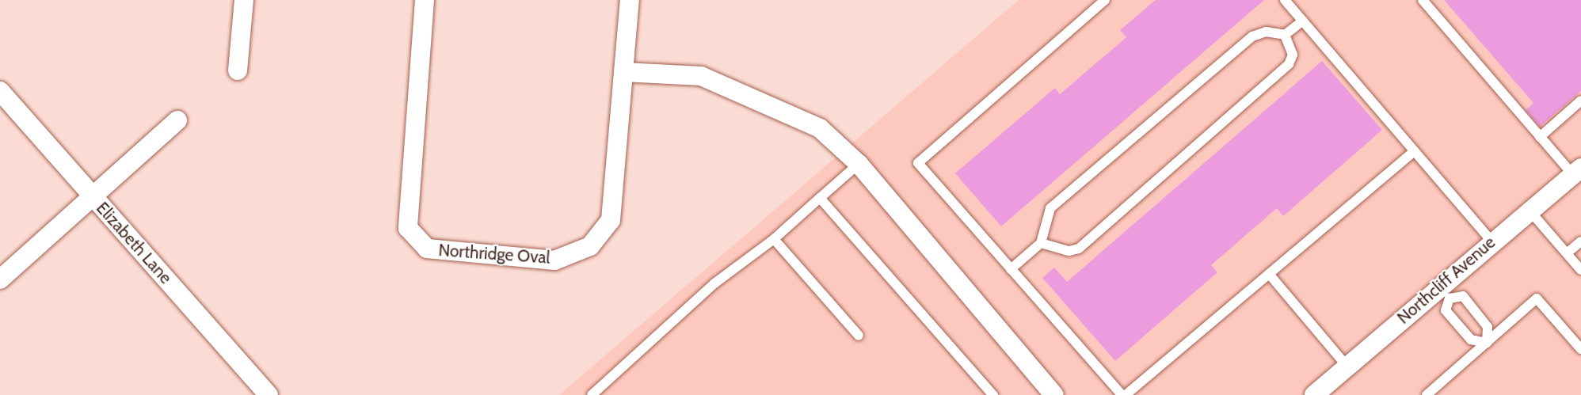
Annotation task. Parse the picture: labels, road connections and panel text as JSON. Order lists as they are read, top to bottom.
{
  "streets": {
    "street": ["Elizabeth Lane", "Northridge Oval", "Northcliff Avenue"]
  }
}
